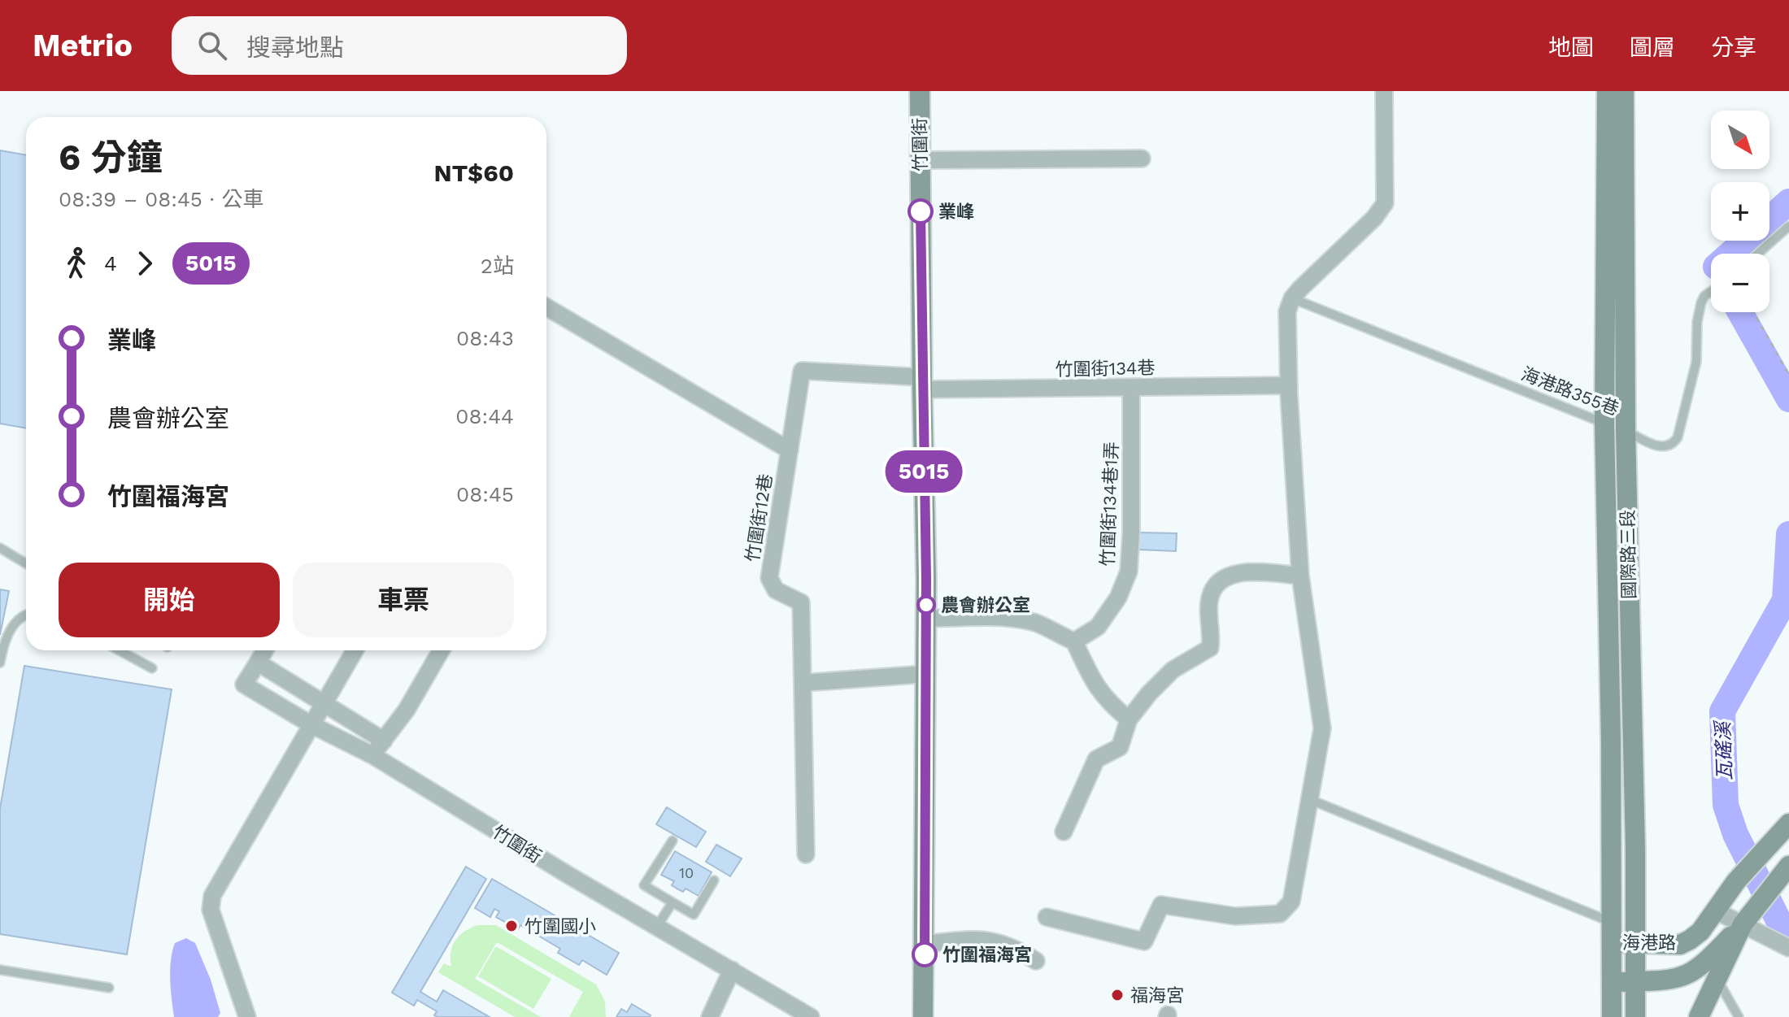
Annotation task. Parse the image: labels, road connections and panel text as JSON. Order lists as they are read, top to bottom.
{
  "streets": {
    "street": [
      "竹圍街",
      "竹圍街134巷",
      "竹圍街134巷1弄",
      "竹圍街12巷",
      "國際路三段",
      "海港路"
    ],
    "lane": ["海港路355巷"]
  },
  "crossings": [
    ["竹圍街", "竹圍街134巷"],
    ["竹圍街", "竹圍街12巷"],
    ["竹圍街134巷", "竹圍街134巷1弄"],
    ["竹圍街134巷", "竹圍街12巷"],
    ["海港路355巷", "國際路三段"],
    ["國際路三段", "海港路"]
  ],
  "water": ["瓦磘溪"],
  "places": [
    "業峰",
    "農會辦公室",
    "竹圍國小",
    "竹圍福海宮",
    "福海宮"
  ],
  "lines": ["bus line 5015"],
  "house_numbers": ["10"],
  "north": "bottom right",
  "page": {
    "header": "Metrio",
    "search": "搜尋地點",
    "nav": ["地圖", "圖層", "分享"],
    "on_map": "5015",
    "map_buttons": ["+", "−"],
    "heading": ["6 分鐘", "08:39 – 08:45 · 公車", "NT$60"],
    "legs": ["4", "5015", "2站"],
    "list": [
      {
        "name": "業峰",
        "value": "08:43"
      },
      {
        "name": "農會辦公室",
        "value": "08:44"
      },
      {
        "name": "竹圍福海宮",
        "value": "08:45"
      }
    ],
    "buttons": ["開始", "車票"]
  }
}
